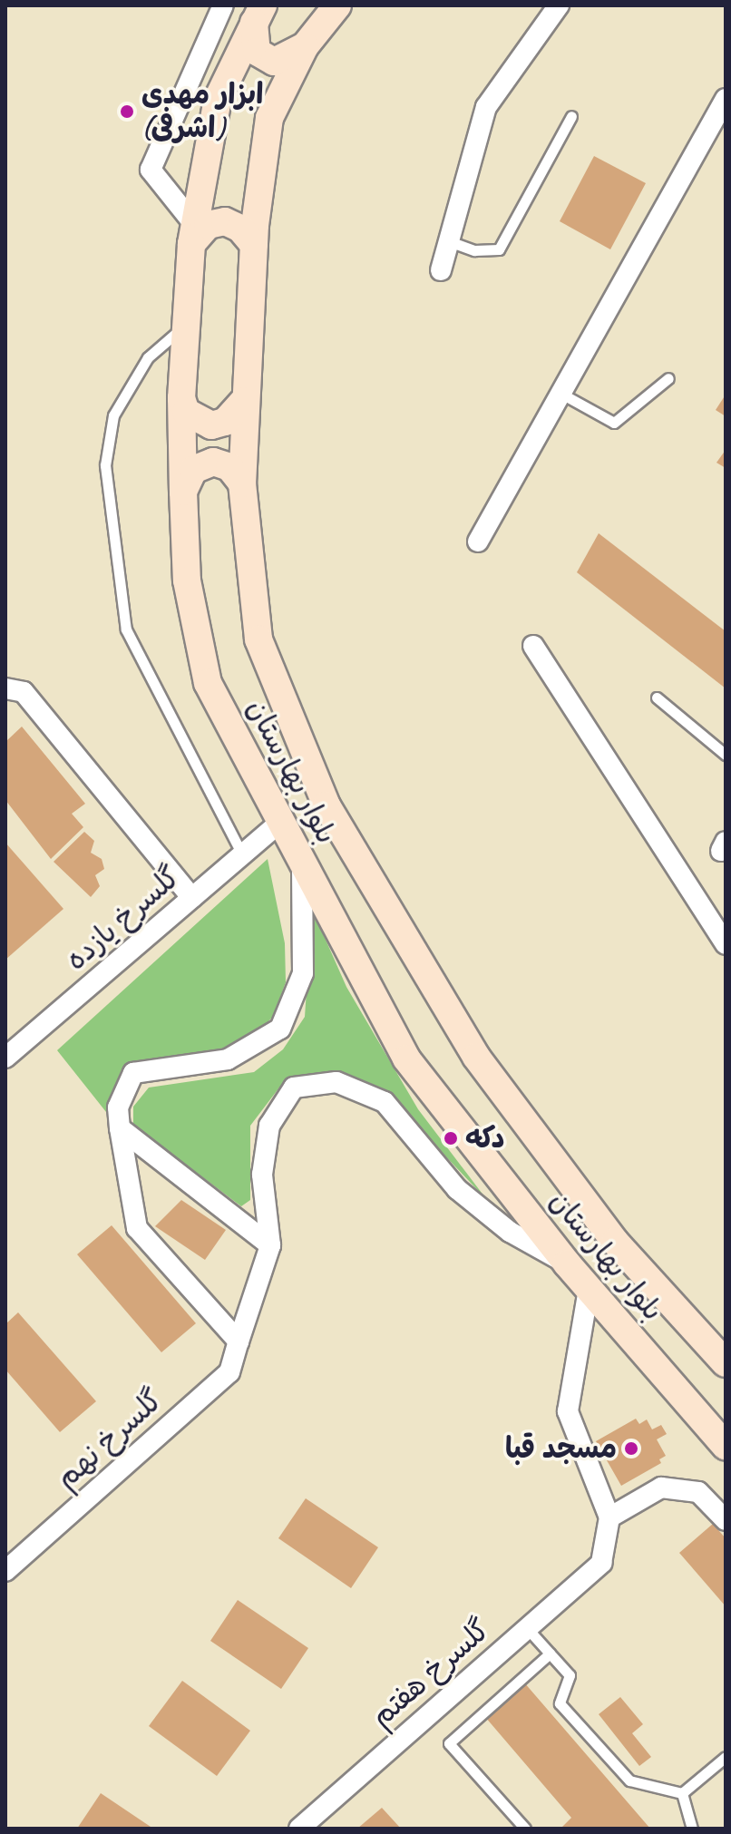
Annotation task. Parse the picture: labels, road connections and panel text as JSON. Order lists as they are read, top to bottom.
{
  "streets": {
    "street": [
      "بلوار بهارستان",
      "گلسرخ یازده",
      "گلسرخ نهم",
      "گلسرخ هفتم"
    ]
  },
  "crossings": [
    ["بلوار بهارستان", "گلسرخ یازده"]
  ],
  "places": ["ابزار مهدی (اشرفی)", "دکه", "مسجد قبا"]
}
